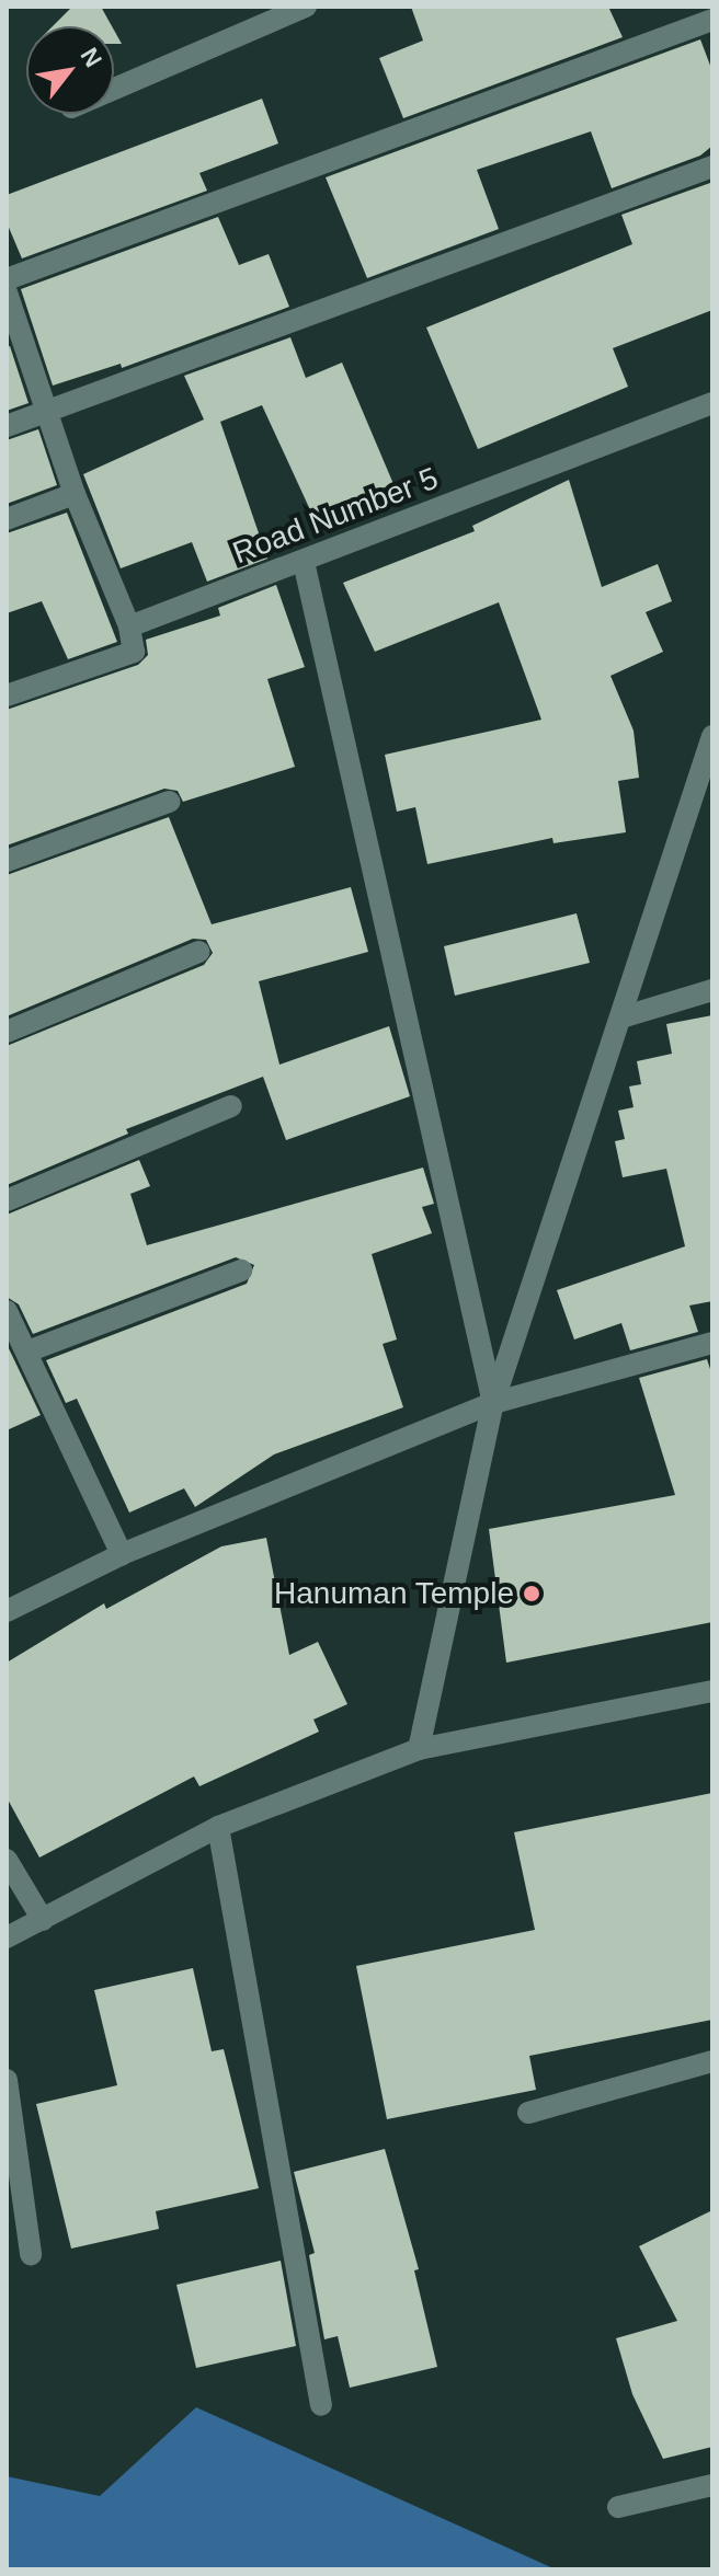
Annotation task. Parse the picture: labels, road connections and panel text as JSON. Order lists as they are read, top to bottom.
{
  "streets": {
    "street": ["Road Number 5"]
  },
  "places": ["Hanuman Temple"],
  "north": "top right"
}
